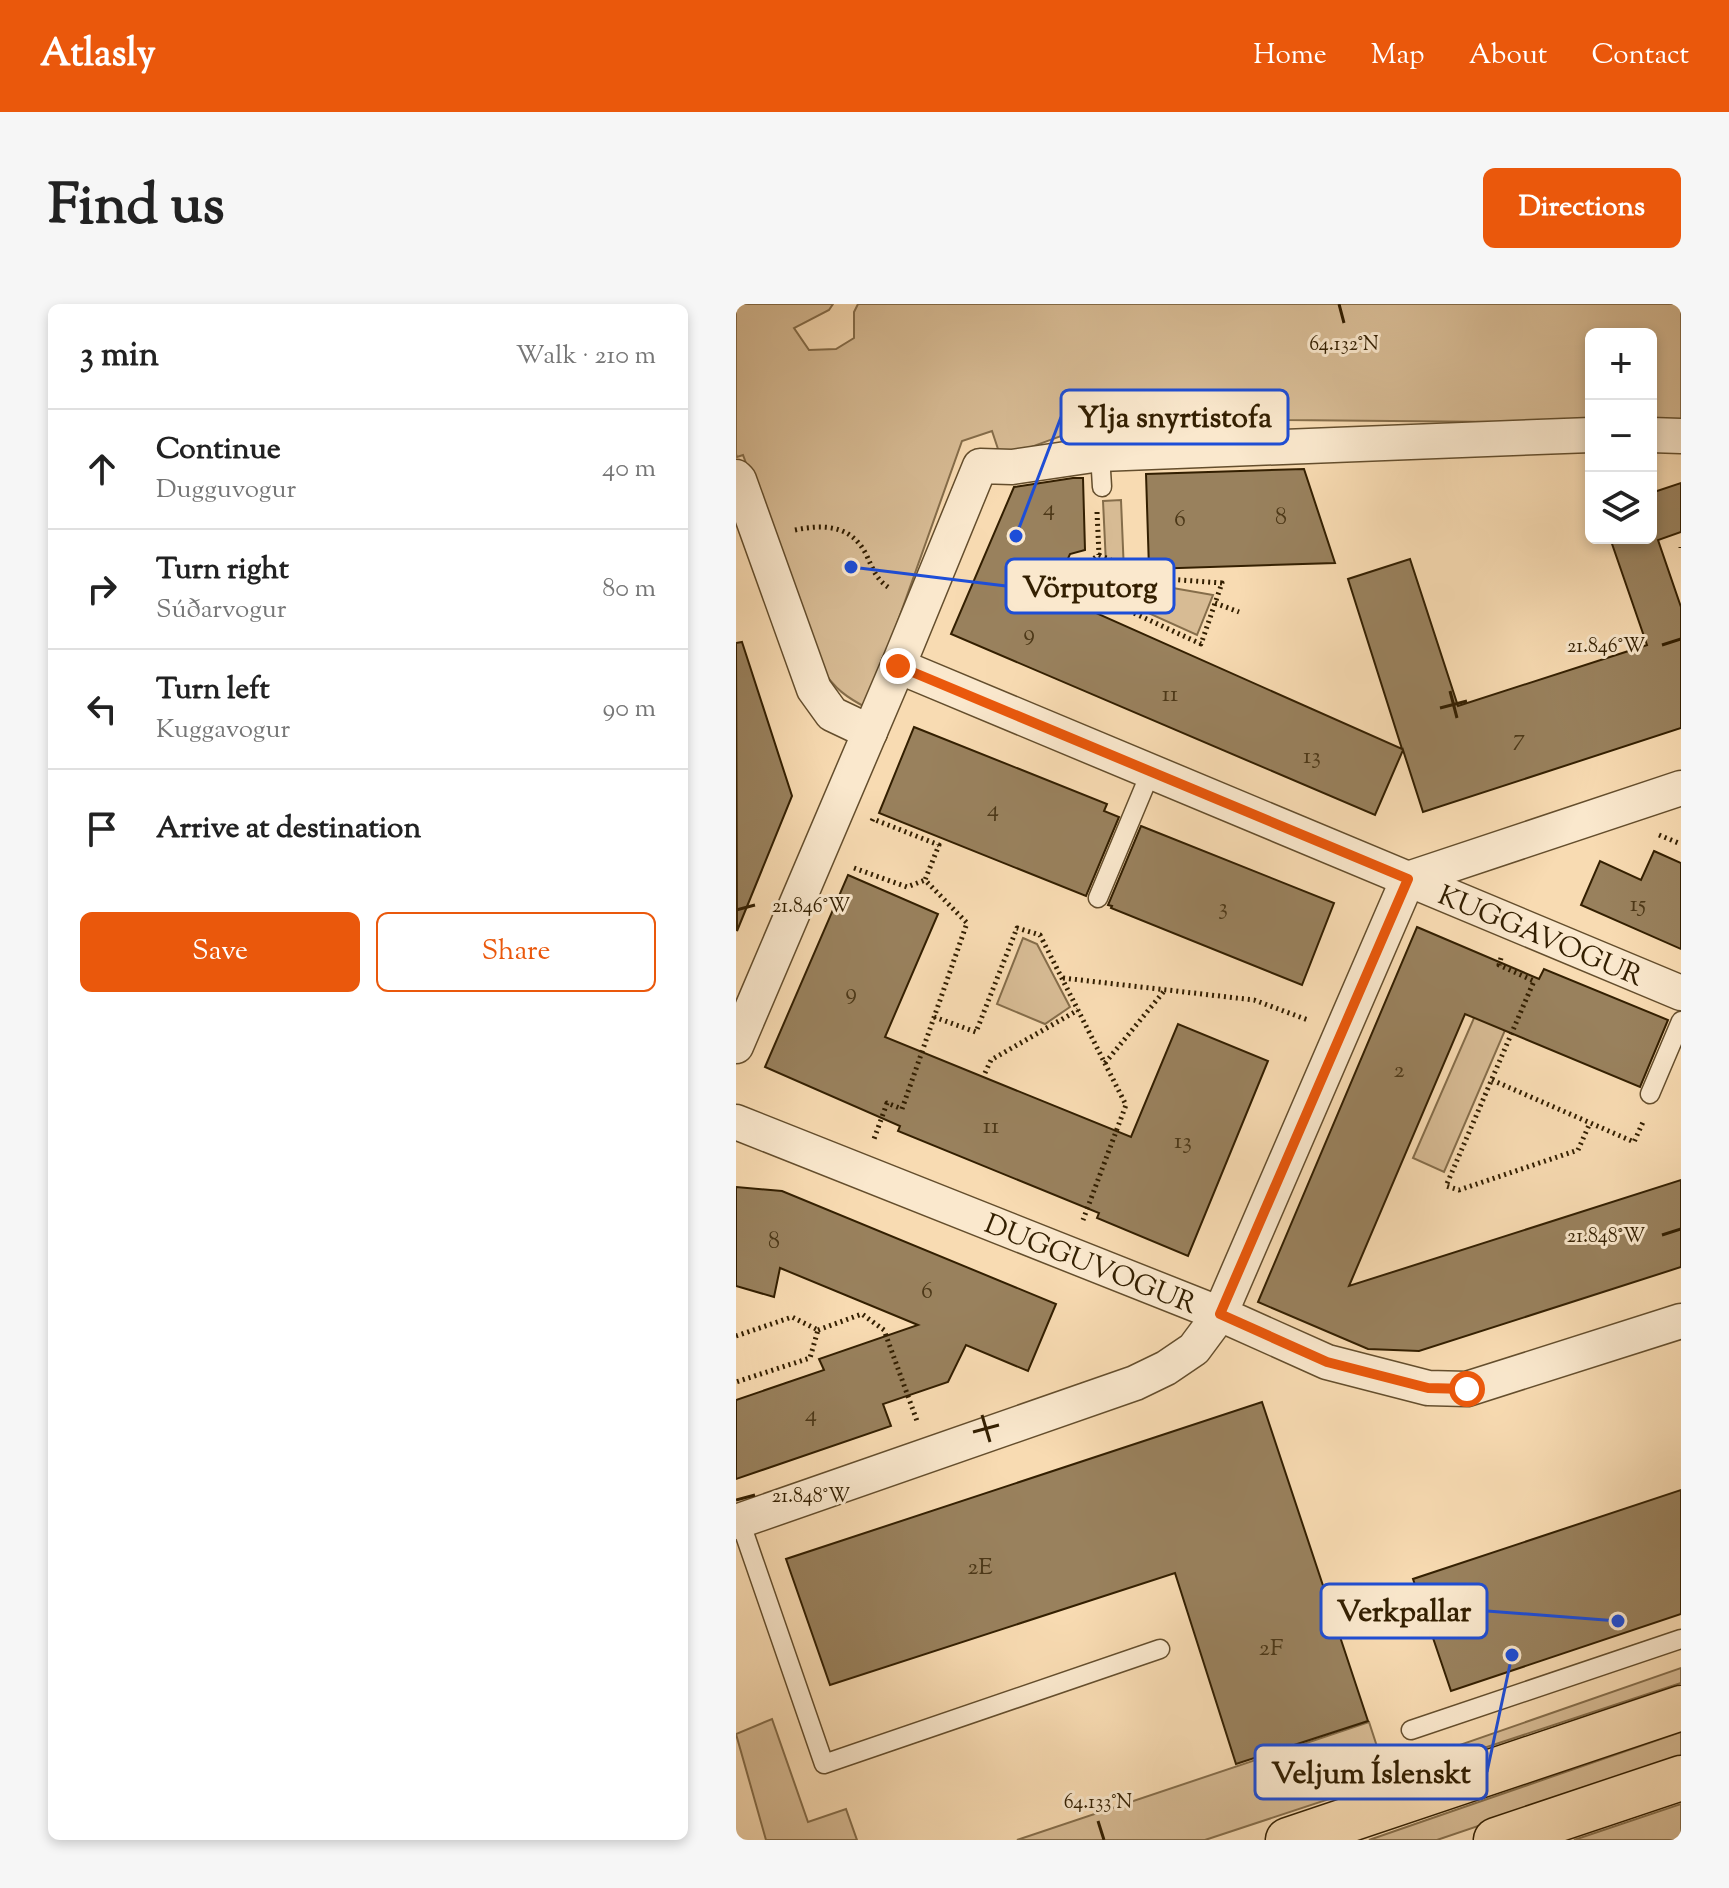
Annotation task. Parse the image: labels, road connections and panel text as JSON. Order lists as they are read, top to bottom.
{
  "streets": {
    "street": ["KUGGAVOGUR", "DUGGUVOGUR"]
  },
  "places": [
    "Ylja snyrtistofa",
    "Vörputorg",
    "Verkpallar",
    "Veljum Íslenskt"
  ],
  "house_numbers": [
    "4",
    "8",
    "6",
    "9",
    "11",
    "7",
    "13",
    "4",
    "15",
    "3",
    "9",
    "2",
    "11",
    "13",
    "8",
    "6",
    "4",
    "2E",
    "2F"
  ],
  "page": {
    "header": "Atlasly",
    "nav": [
      "Home",
      "Map",
      "About",
      "Contact"
    ],
    "title": "Find us",
    "buttons": [
      "Directions",
      ["Save", "Share"]
    ],
    "heading": ["3 min", "Walk · 210 m"],
    "map_buttons": ["+", "−"],
    "list": [
      ["Continue", "Dugguvogur", "40 m"],
      ["Turn right", "Súðarvogur", "80 m"],
      ["Turn left", "Kuggavogur", "90 m"],
      "Arrive at destination"
    ]
  },
  "coordinates": [
    "64.132°N",
    "21.846°W",
    "21.848°W",
    "64.133°N"
  ]
}
